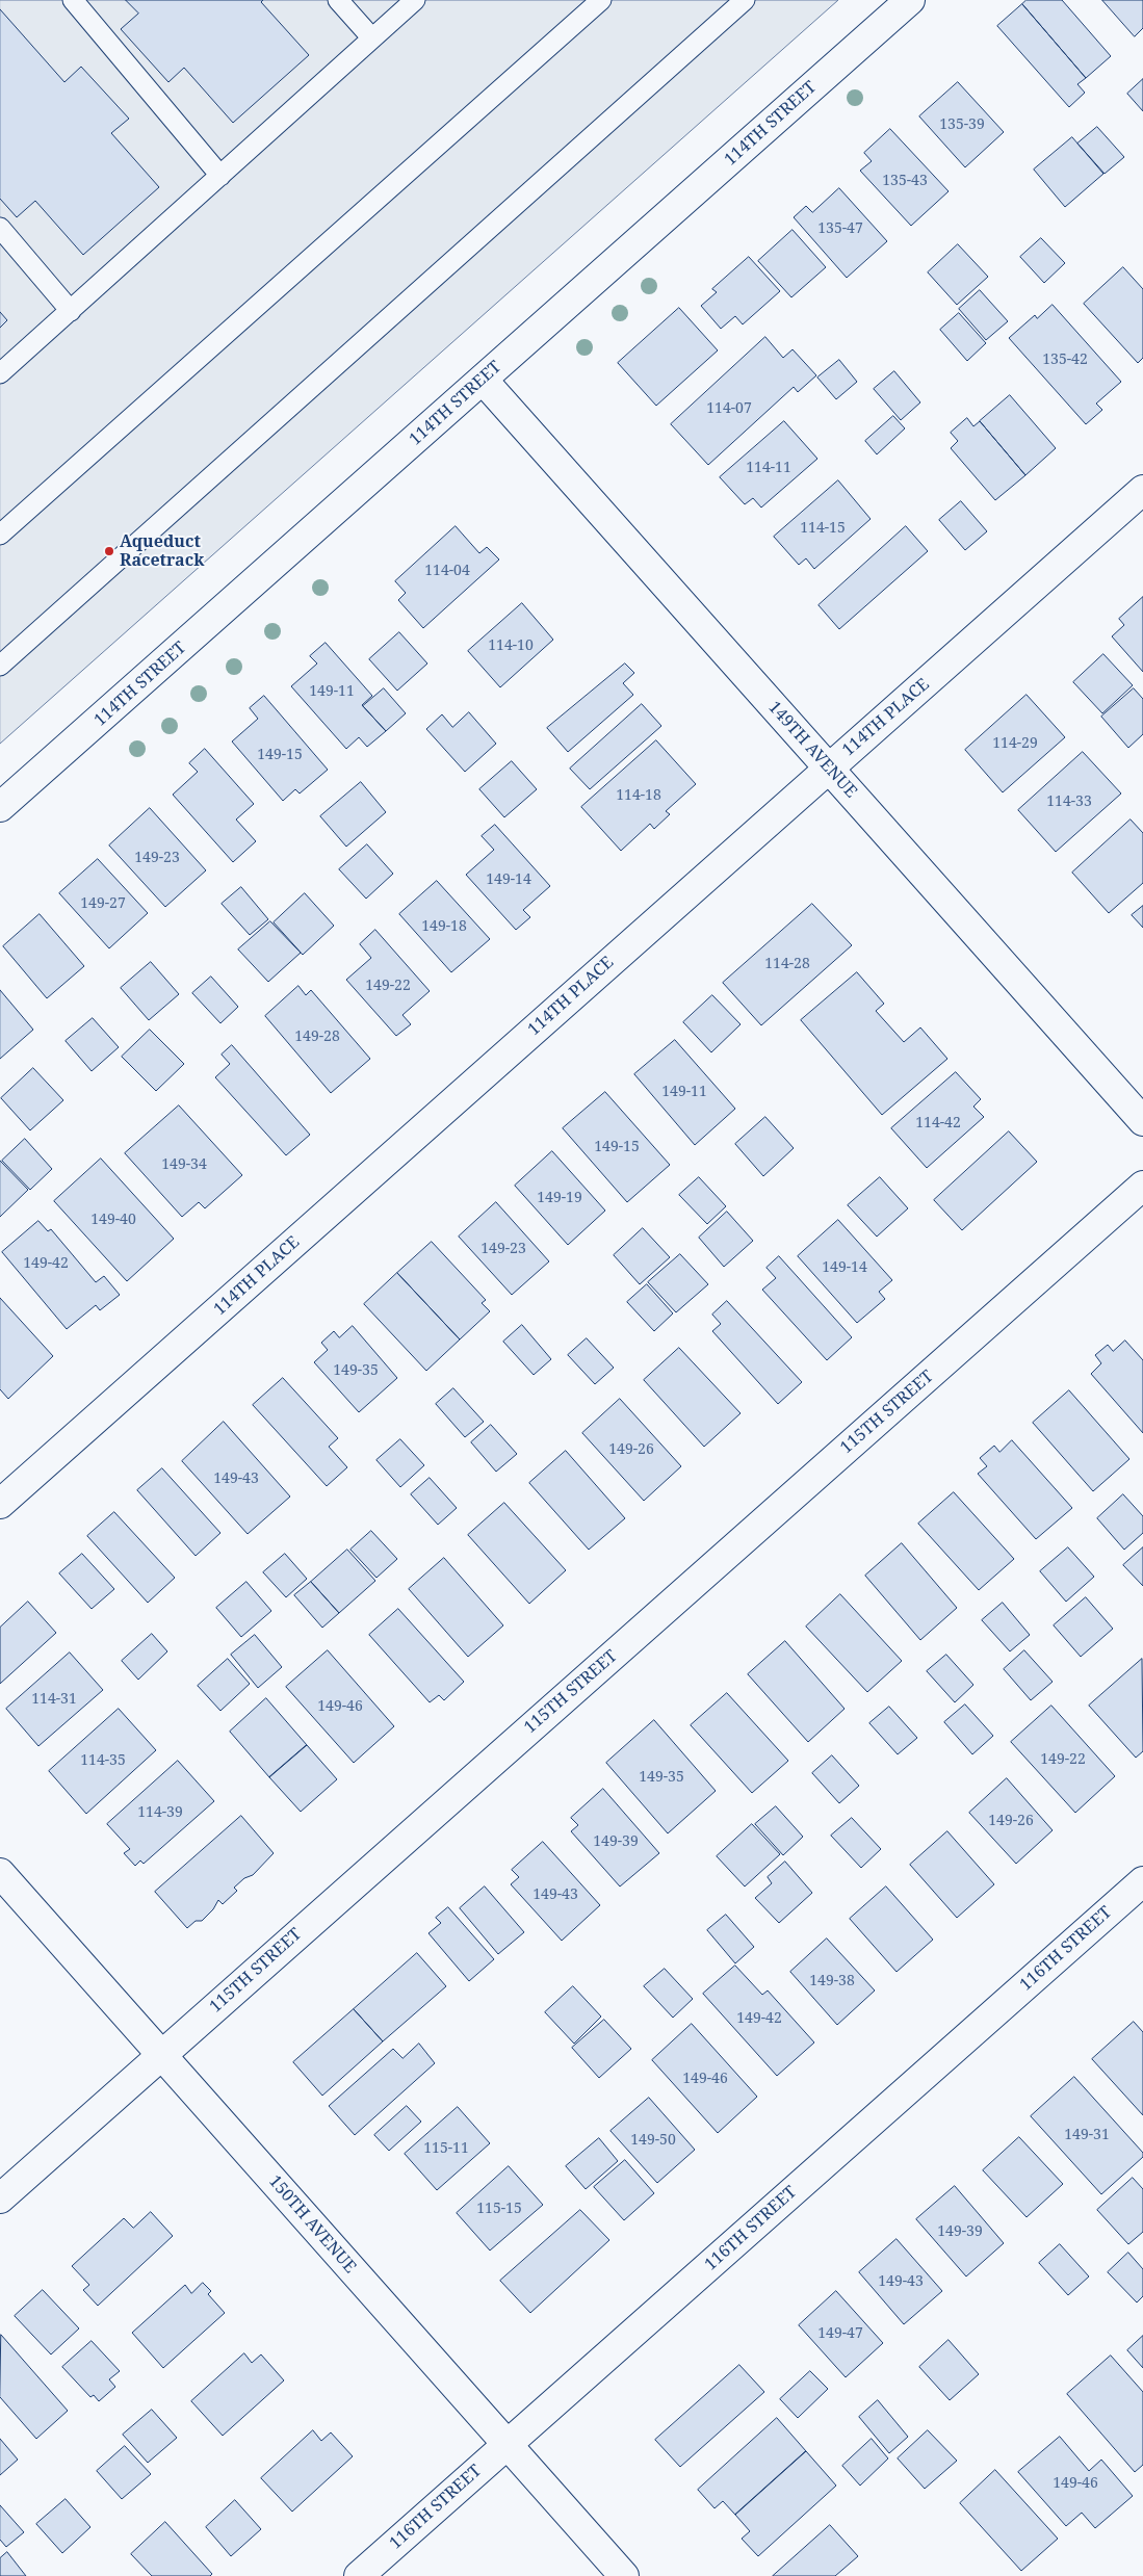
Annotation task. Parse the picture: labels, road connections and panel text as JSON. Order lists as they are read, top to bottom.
{
  "streets": {
    "street": [
      "114TH STREET",
      "114TH PLACE",
      "149TH AVENUE",
      "115TH STREET",
      "116TH STREET",
      "150TH AVENUE"
    ]
  },
  "crossings": [
    ["114TH STREET", "149TH AVENUE"],
    ["114TH PLACE", "149TH AVENUE"],
    ["115TH STREET", "150TH AVENUE"],
    ["116TH STREET", "150TH AVENUE"]
  ],
  "places": ["Aqueduct Racetrack"],
  "house_numbers": [
    "135-39",
    "135-43",
    "135-47",
    "135-42",
    "114-07",
    "114-11",
    "114-15",
    "114-04",
    "114-10",
    "149-11",
    "114-29",
    "149-15",
    "114-18",
    "114-33",
    "149-23",
    "149-14",
    "149-27",
    "149-18",
    "114-28",
    "149-22",
    "149-28",
    "149-11",
    "114-42",
    "149-15",
    "149-34",
    "149-19",
    "149-40",
    "149-23",
    "149-42",
    "149-14",
    "149-35",
    "149-26",
    "149-43",
    "114-31",
    "149-46",
    "149-22",
    "114-35",
    "149-35",
    "114-39",
    "149-26",
    "149-39",
    "149-43",
    "149-38",
    "149-42",
    "149-46",
    "149-31",
    "149-50",
    "115-11",
    "115-15",
    "149-39",
    "149-43",
    "149-47",
    "149-46"
  ]
}
